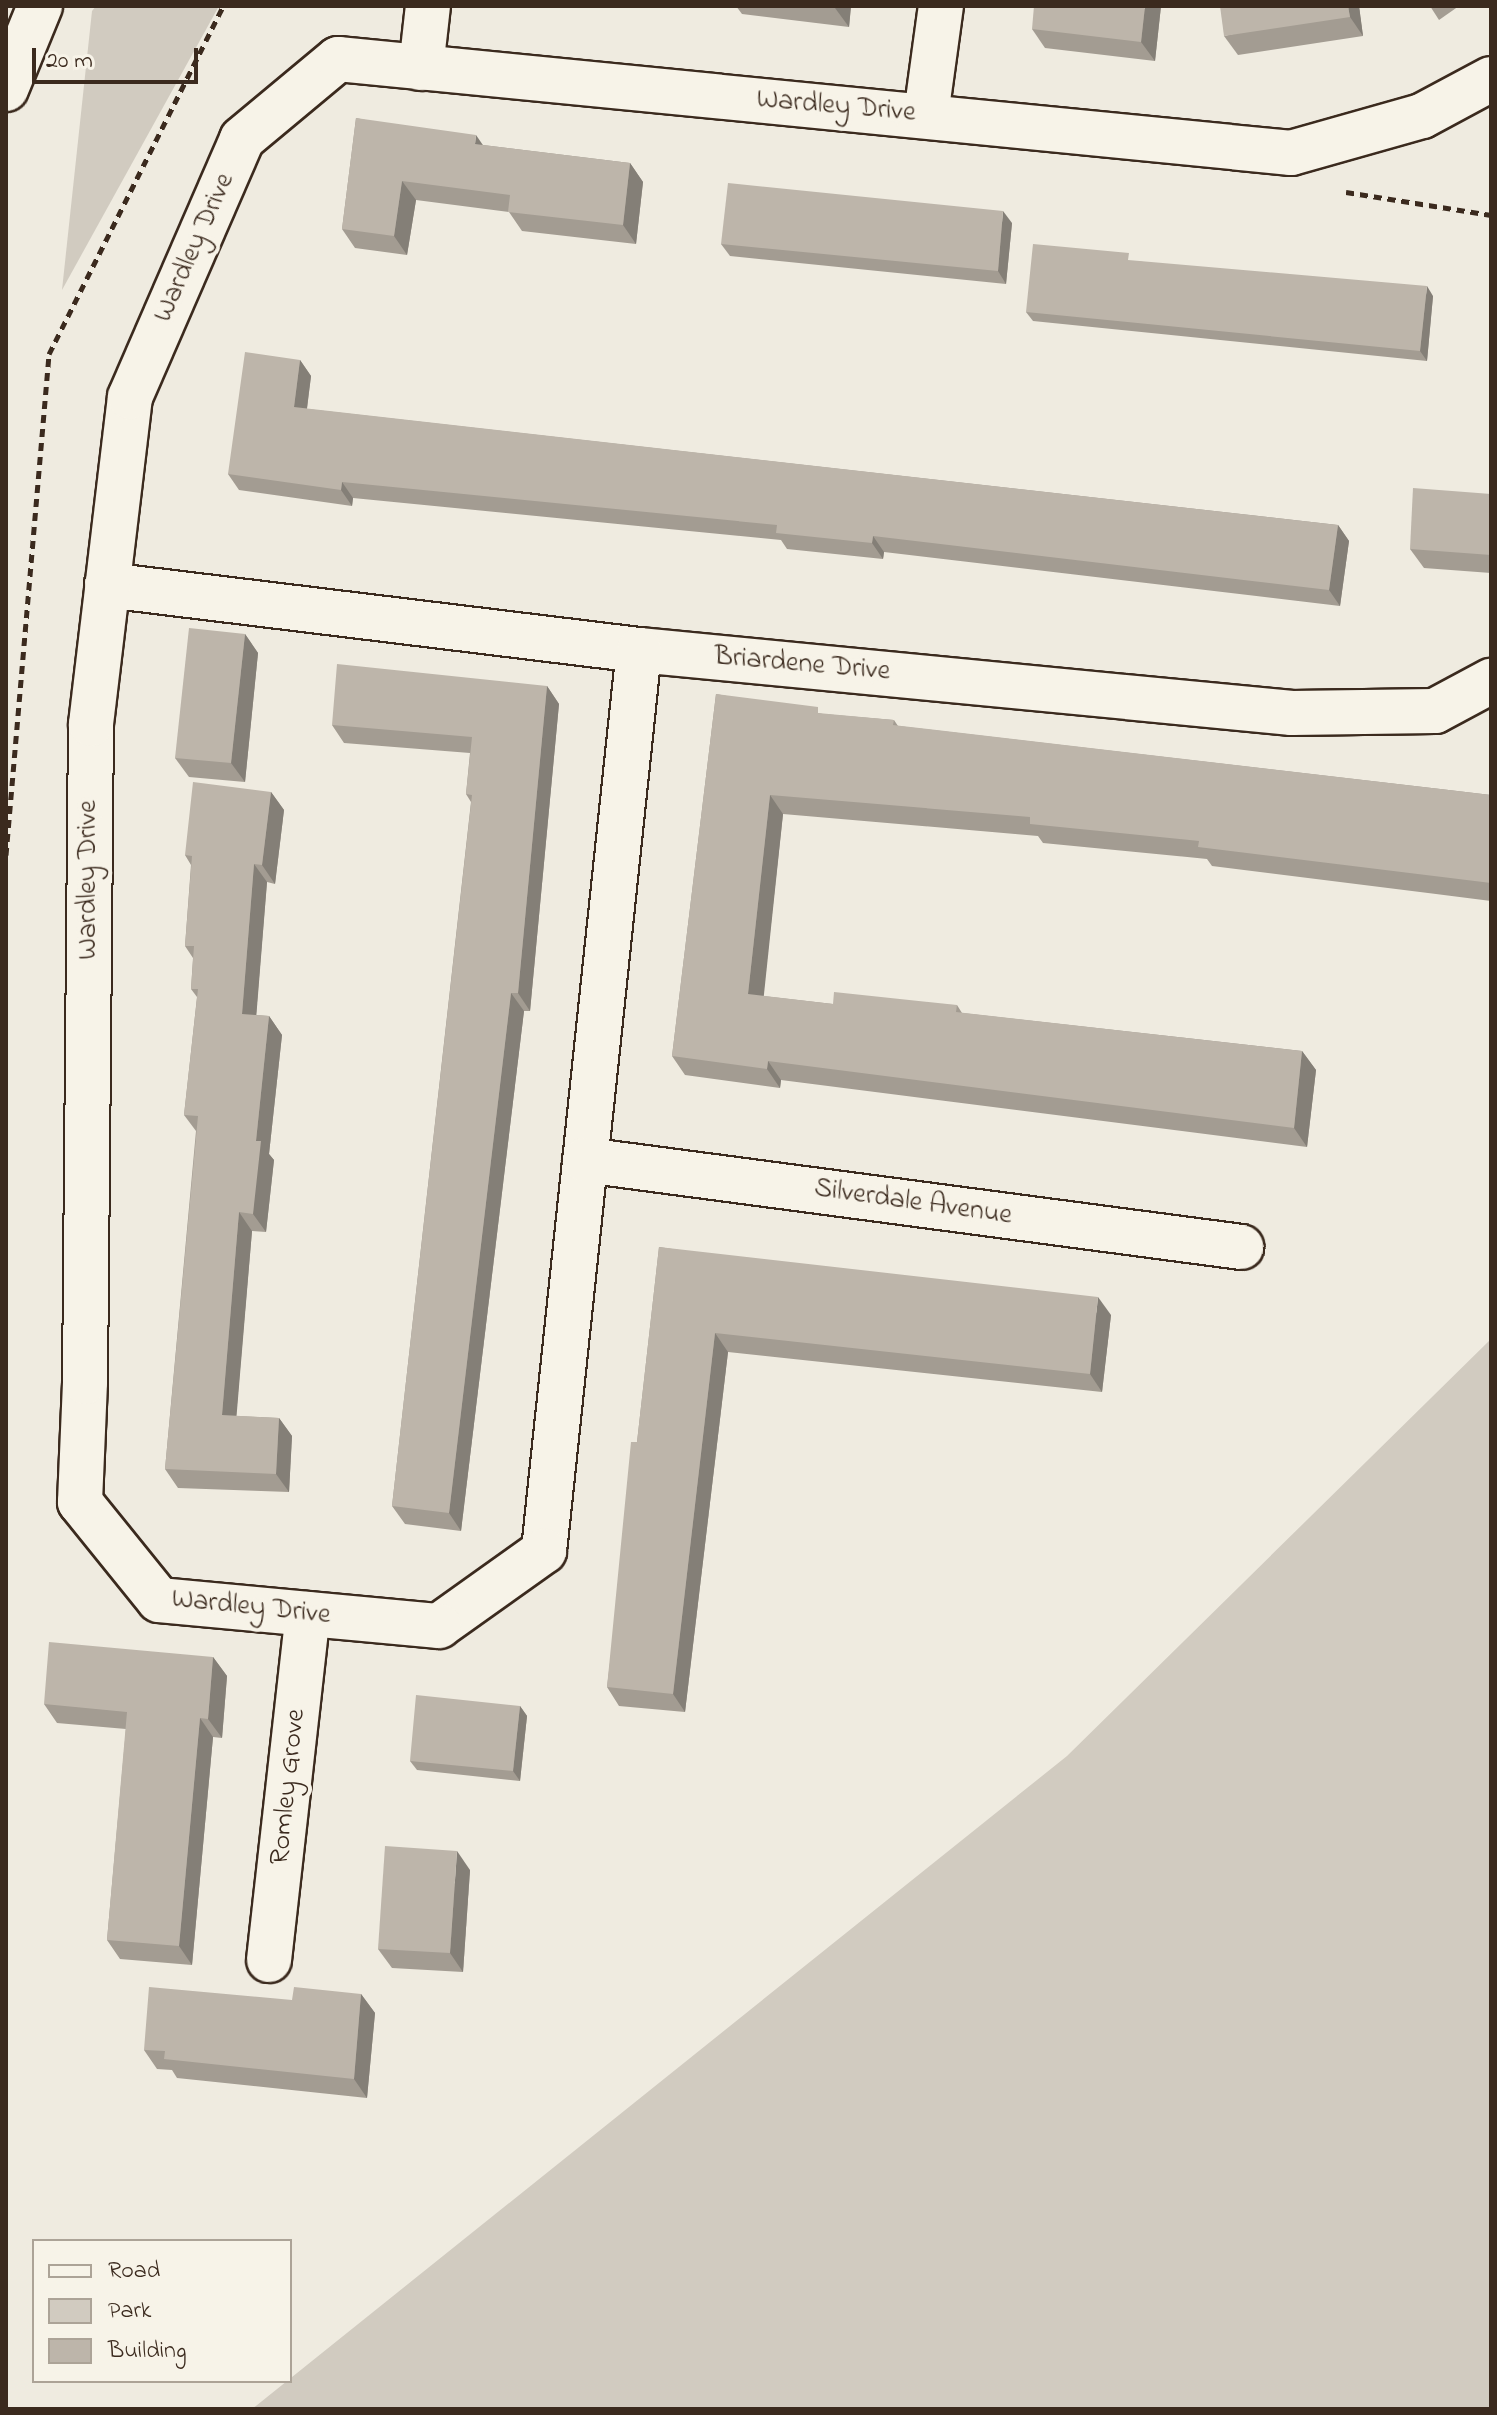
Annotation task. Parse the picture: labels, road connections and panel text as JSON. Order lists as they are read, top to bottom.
{
  "streets": {
    "street": [
      "Wardley Drive",
      "Briardene Drive",
      "Silverdale Avenue",
      "Romley Grove"
    ]
  },
  "crossings": [
    ["Wardley Drive", "Briardene Drive"],
    ["Wardley Drive", "Silverdale Avenue"],
    ["Wardley Drive", "Romley Grove"]
  ],
  "legend": ["Road", "Park", "Building"],
  "scale_bar": "20 m"
}
